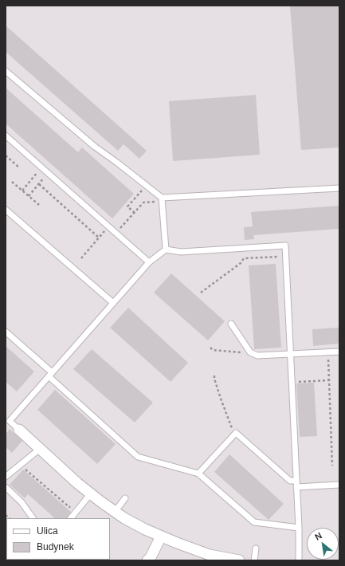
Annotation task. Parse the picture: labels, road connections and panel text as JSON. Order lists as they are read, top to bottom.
{
  "legend": ["Ulica", "Budynek"],
  "north": "top left"
}
